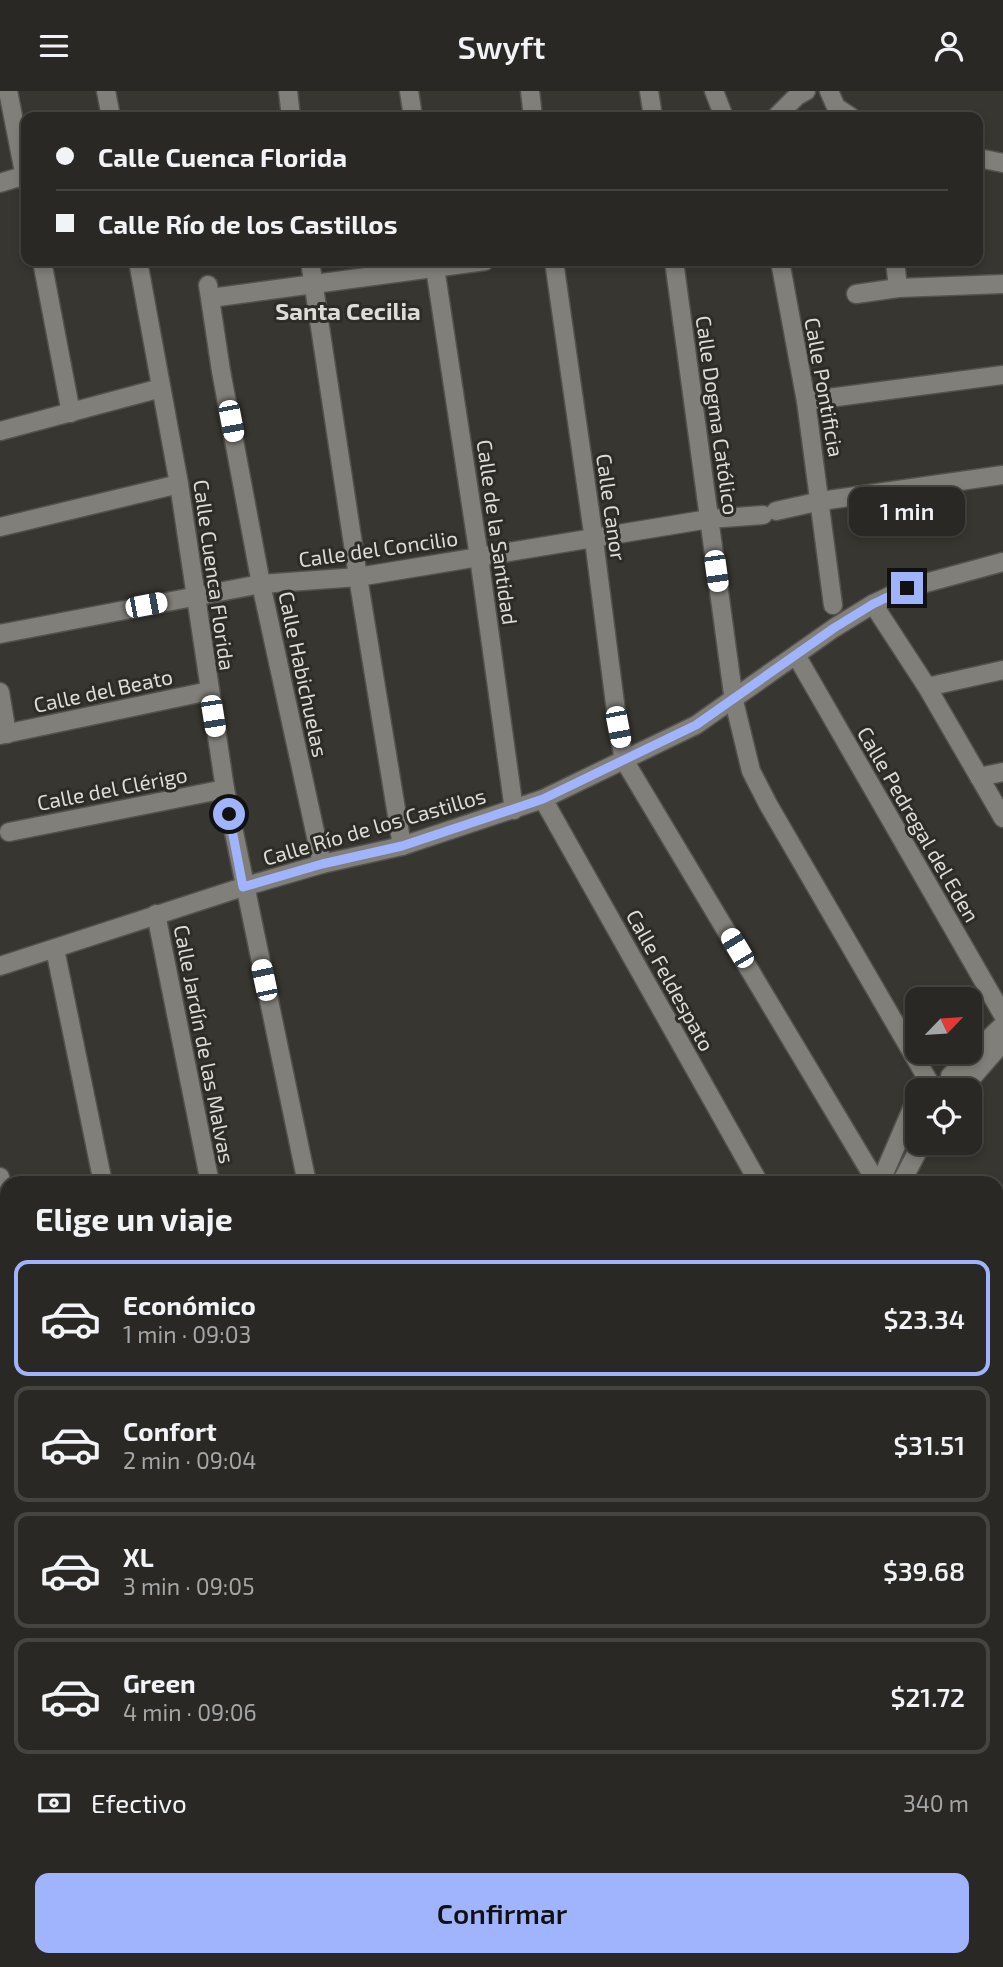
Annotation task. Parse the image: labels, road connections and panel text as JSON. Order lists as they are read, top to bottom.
{
  "streets": {
    "street": [
      "Calle Pontificia",
      "Calle Dogma Católico",
      "Calle Canor",
      "Calle de la Santidad",
      "Calle del Concilio",
      "Calle Cuenca Florida",
      "Calle Habichuelas",
      "Calle del Beato",
      "Calle del Clérigo",
      "Calle Pedregal del Eden",
      "Calle Río de los Castillos",
      "Calle Feldespato",
      "Calle Jardín de las Malvas"
    ]
  },
  "crossings": [
    ["Calle Pontificia", "Calle del Concilio"],
    ["Calle Dogma Católico", "Calle del Concilio"],
    ["Calle Dogma Católico", "Calle Río de los Castillos"],
    ["Calle Canor", "Calle del Concilio"],
    ["Calle Canor", "Calle Río de los Castillos"],
    ["Calle de la Santidad", "Calle del Concilio"],
    ["Calle de la Santidad", "Calle Río de los Castillos"],
    ["Calle del Concilio", "Calle Cuenca Florida"],
    ["Calle del Concilio", "Calle Habichuelas"],
    ["Calle Cuenca Florida", "Calle del Beato"],
    ["Calle Cuenca Florida", "Calle del Clérigo"],
    ["Calle Cuenca Florida", "Calle Río de los Castillos"],
    ["Calle Habichuelas", "Calle Río de los Castillos"],
    ["Calle Pedregal del Eden", "Calle Río de los Castillos"],
    ["Calle Río de los Castillos", "Calle Feldespato"],
    ["Calle Río de los Castillos", "Calle Jardín de las Malvas"]
  ],
  "districts": ["Santa Cecilia"],
  "north": "top right",
  "page": {
    "header": "Swyft",
    "banner": ["Calle Cuenca Florida", "Calle Río de los Castillos"],
    "bubble": "1 min",
    "heading": "Elige un viaje",
    "list": [
      {
        "name": "Económico",
        "note": "1 min · 09:03",
        "value": "$23.34"
      },
      {
        "name": "Confort",
        "note": "2 min · 09:04",
        "value": "$31.51"
      },
      {
        "name": "XL",
        "note": "3 min · 09:05",
        "value": "$39.68"
      },
      {
        "name": "Green",
        "note": "4 min · 09:06",
        "value": "$21.72"
      }
    ],
    "pay": ["Efectivo", "340 m"],
    "buttons": "Confirmar"
  }
}
